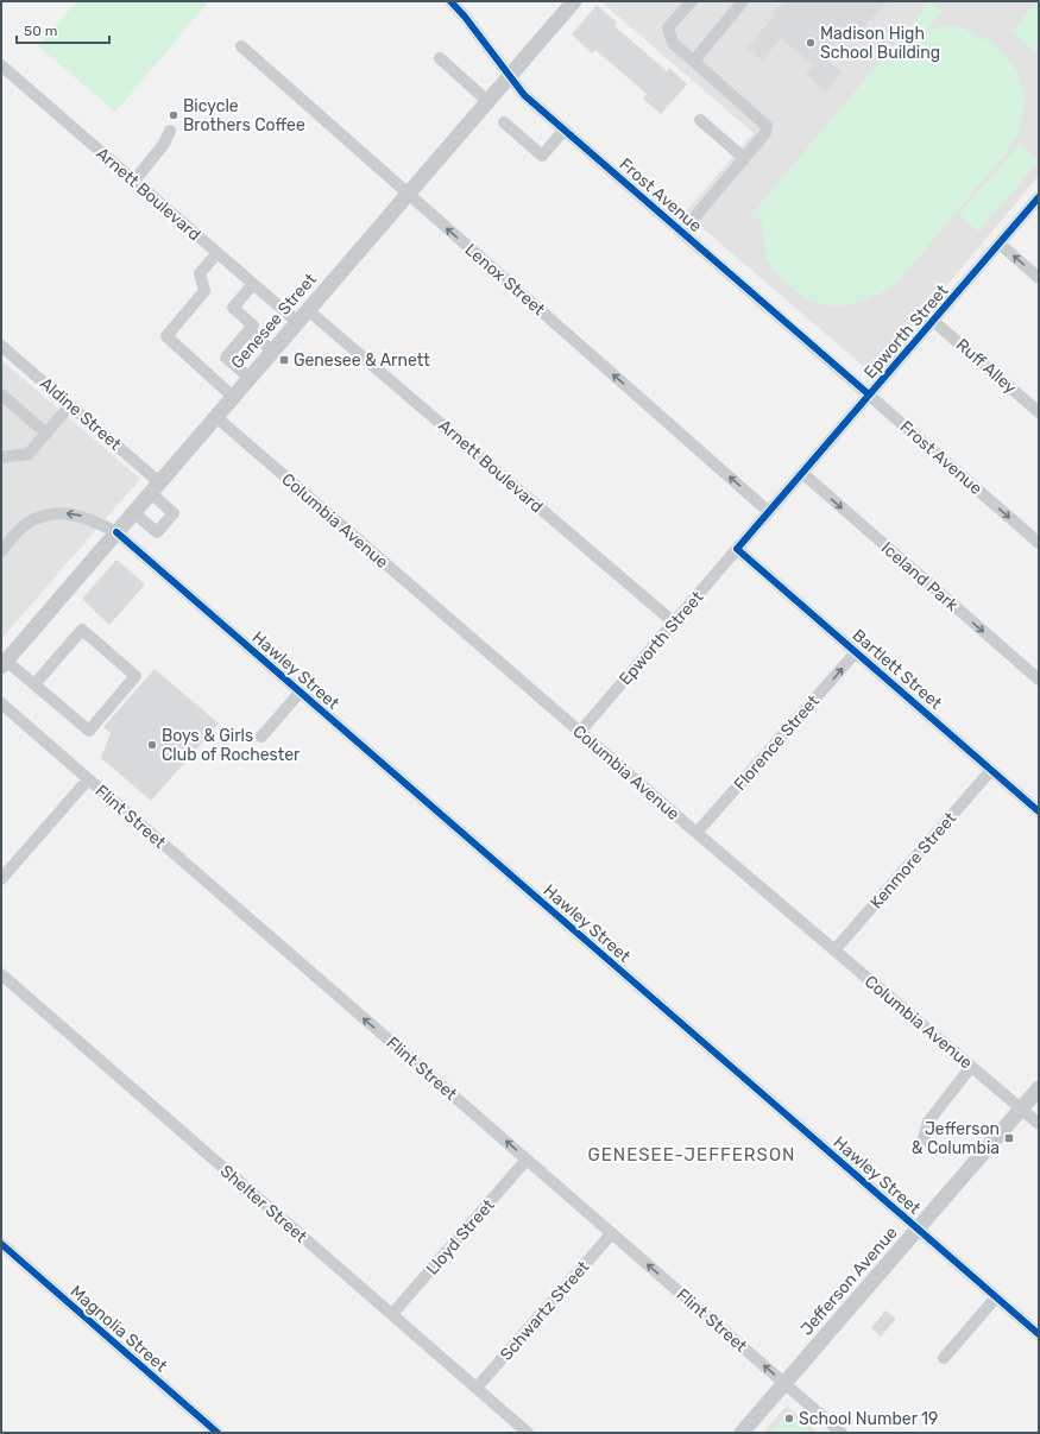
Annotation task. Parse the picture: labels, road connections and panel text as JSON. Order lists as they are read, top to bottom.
{
  "streets": {
    "main road": ["Genesee Street", "Jefferson Avenue"],
    "street": [
      "Arnett Boulevard",
      "Frost Avenue",
      "Lenox Street",
      "Epworth Street",
      "Ruff Alley",
      "Aldine Street",
      "Columbia Avenue",
      "Iceland Park",
      "Bartlett Street",
      "Hawley Street",
      "Florence Street",
      "Flint Street",
      "Kenmore Street",
      "Shelter Street",
      "Lloyd Street",
      "Schwartz Street",
      "Magnolia Street"
    ]
  },
  "crossings": [
    ["Arnett Boulevard", "Genesee Street"],
    ["Arnett Boulevard", "Epworth Street"],
    ["Frost Avenue", "Genesee Street"],
    ["Frost Avenue", "Epworth Street"],
    ["Lenox Street", "Genesee Street"],
    ["Lenox Street", "Epworth Street"],
    ["Genesee Street", "Aldine Street"],
    ["Genesee Street", "Columbia Avenue"],
    ["Genesee Street", "Hawley Street"],
    ["Epworth Street", "Ruff Alley"],
    ["Epworth Street", "Columbia Avenue"],
    ["Epworth Street", "Iceland Park"],
    ["Epworth Street", "Bartlett Street"],
    ["Columbia Avenue", "Florence Street"],
    ["Columbia Avenue", "Kenmore Street"],
    ["Columbia Avenue", "Jefferson Avenue"],
    ["Bartlett Street", "Florence Street"],
    ["Bartlett Street", "Kenmore Street"],
    ["Hawley Street", "Jefferson Avenue"],
    ["Flint Street", "Lloyd Street"],
    ["Flint Street", "Jefferson Avenue"],
    ["Flint Street", "Schwartz Street"],
    ["Shelter Street", "Lloyd Street"],
    ["Shelter Street", "Schwartz Street"]
  ],
  "one_way": [
    "Lenox Street",
    "Iceland Park",
    "Florence Street",
    "Flint Street"
  ],
  "districts": ["GENESEE-JEFFERSON"],
  "places": {
    "other": [
      "Madison High School Building",
      "Bicycle Brothers Coffee",
      "Boys & Girls Club of Rochester",
      "School Number 19"
    ],
    "transit": ["Genesee & Arnett", "Jefferson & Columbia"]
  },
  "scale_bar": "50 m"
}
